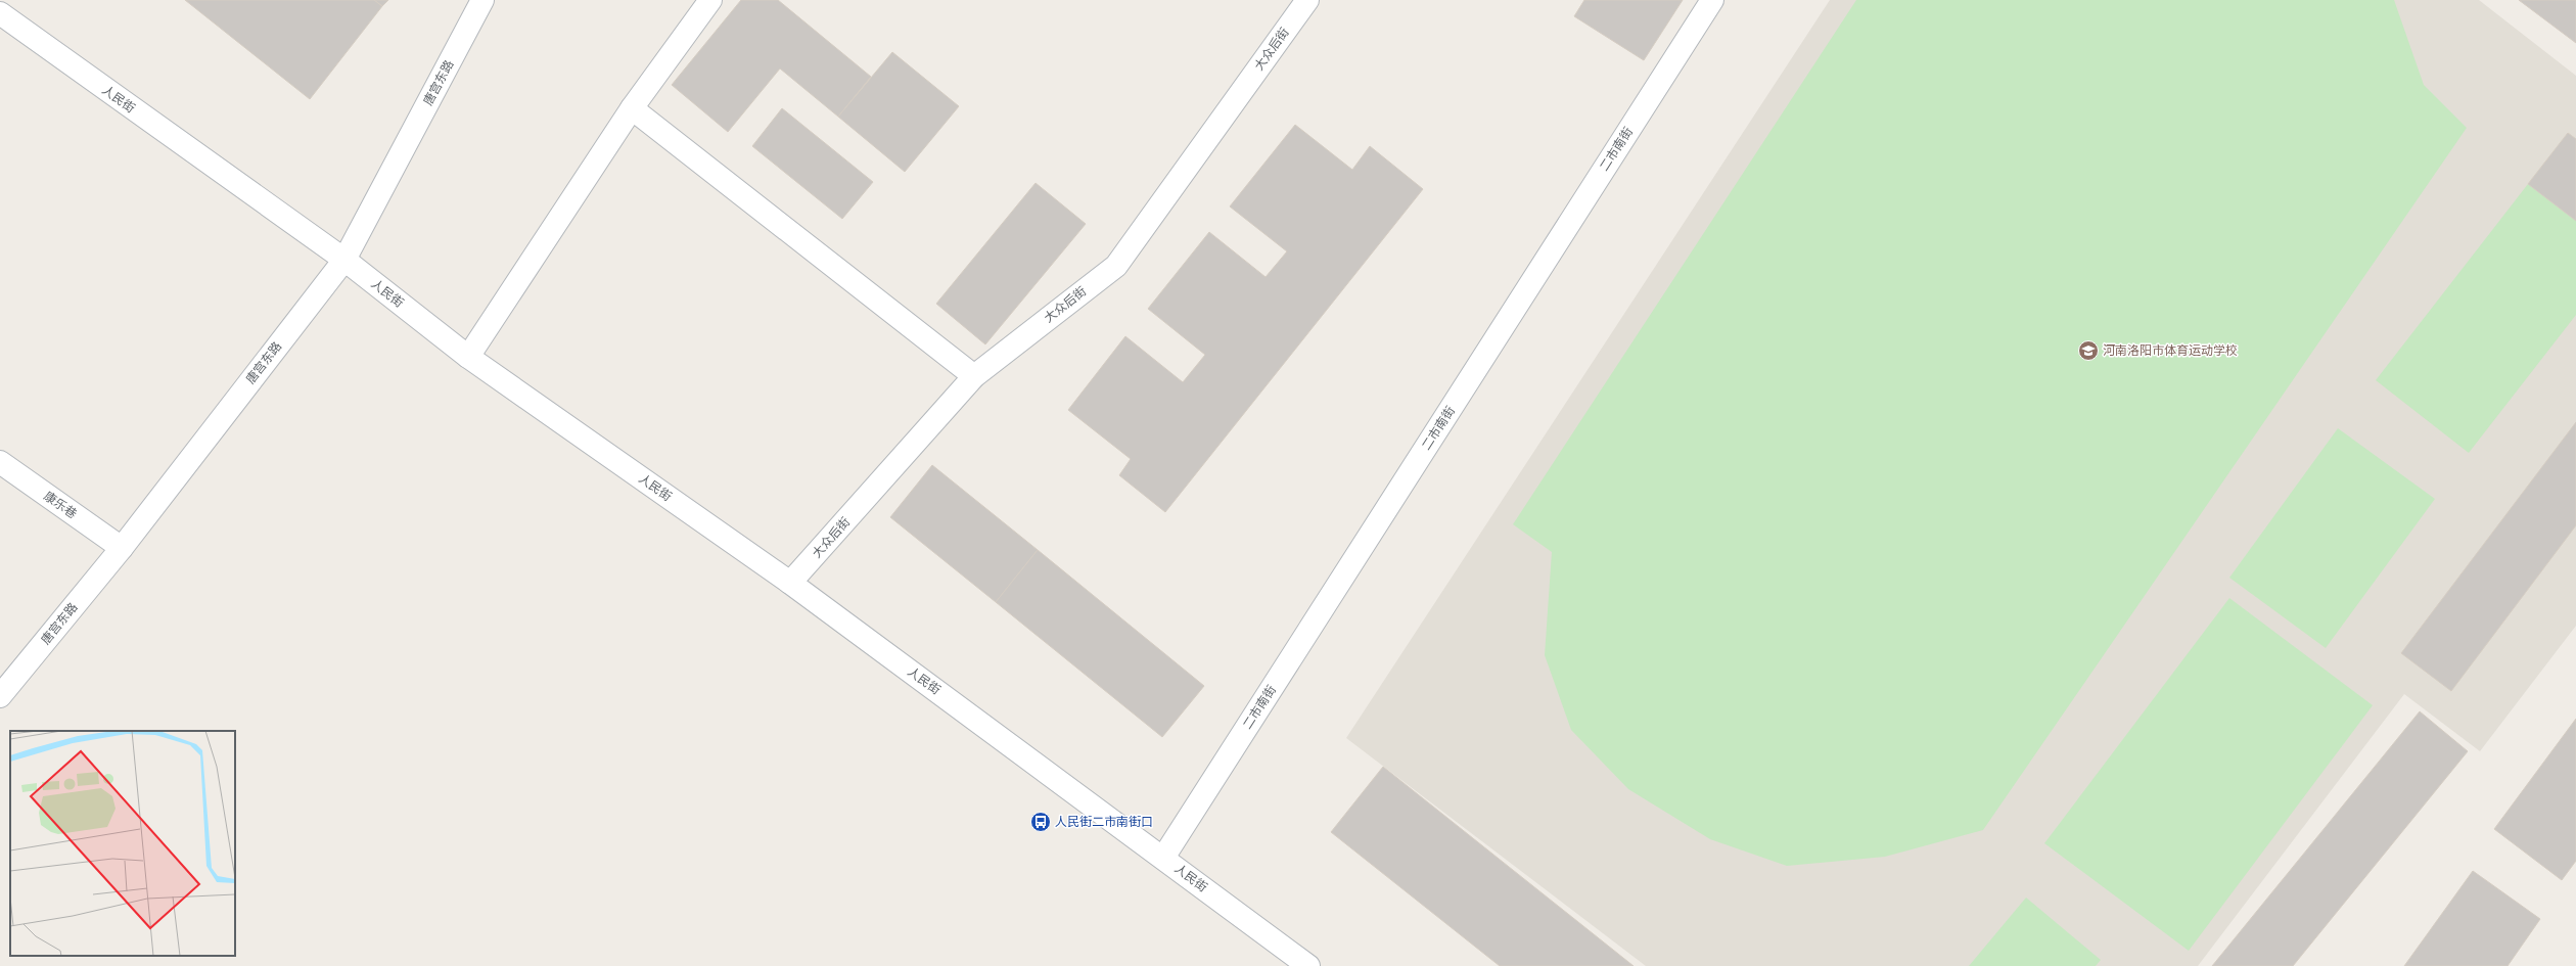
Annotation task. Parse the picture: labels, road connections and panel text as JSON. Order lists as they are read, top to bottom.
{
  "streets": {
    "street": [
      "大众后街",
      "唐宫东路",
      "人民街",
      "二市南街",
      "康乐巷"
    ]
  },
  "crossings": [
    ["大众后街", "人民街"],
    ["唐宫东路", "人民街"],
    ["唐宫东路", "康乐巷"],
    ["人民街", "二市南街"]
  ],
  "places": {
    "school or university": ["河南洛阳市体育运动学校"],
    "bus stop": ["人民街二市南街口"]
  }
}
